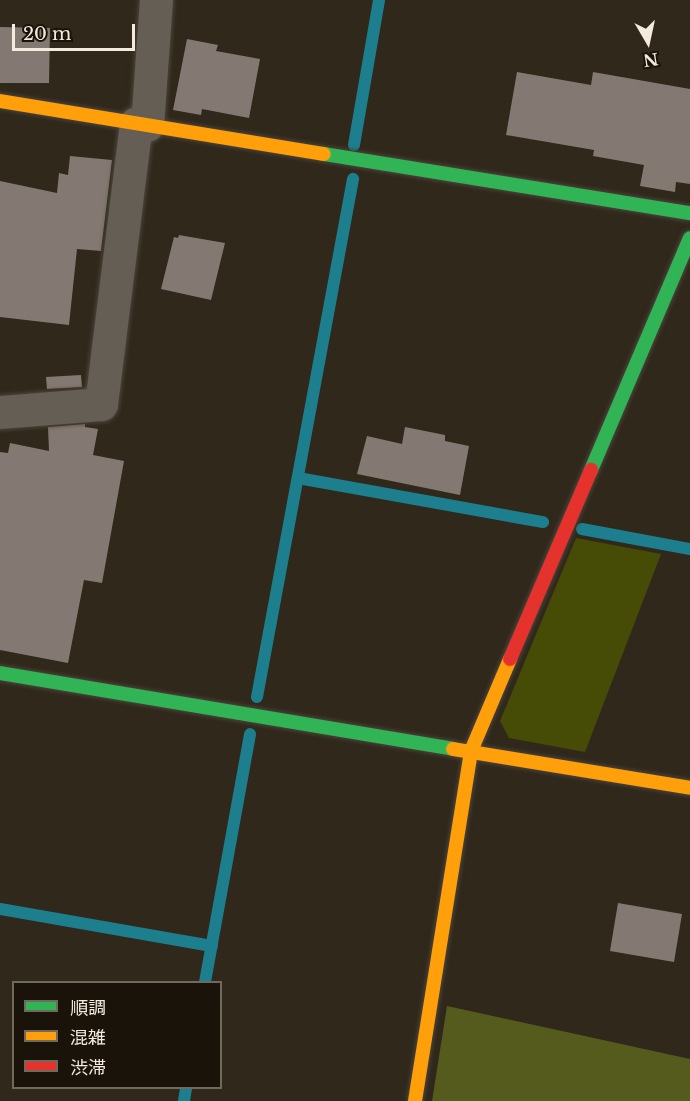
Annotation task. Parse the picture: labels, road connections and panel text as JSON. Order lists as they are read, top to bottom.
{
  "legend": ["順調", "混雑", "渋滞"],
  "scale_bar": "20 m",
  "north": "bottom"
}
